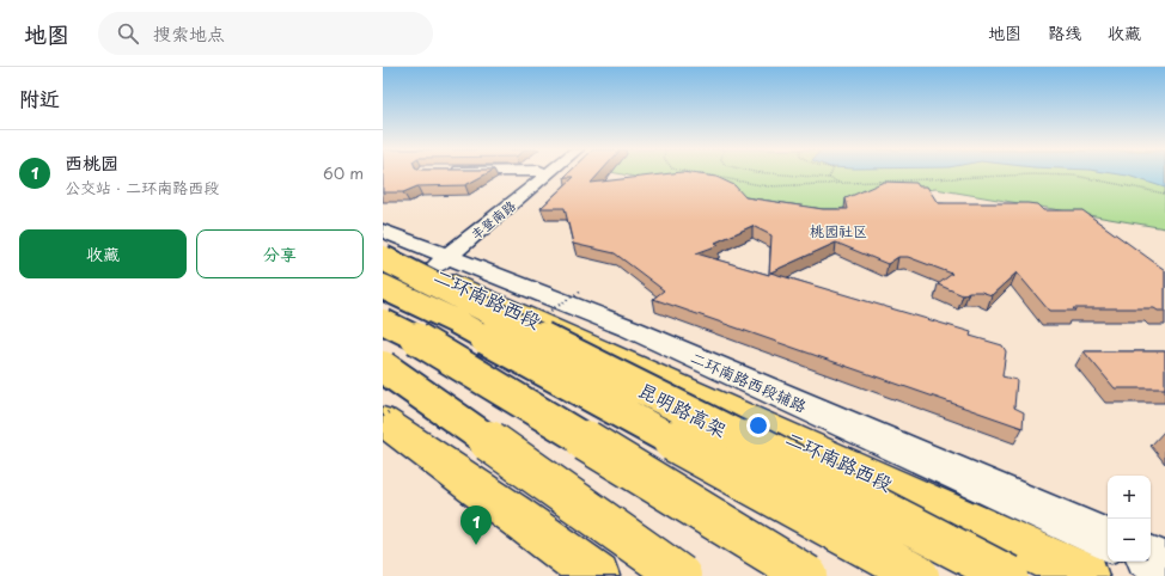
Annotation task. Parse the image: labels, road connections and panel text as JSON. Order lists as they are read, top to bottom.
{
  "streets": {
    "main road": ["二环南路西段", "昆明路高架"],
    "street": ["丰登南路", "二环南路西段辅路"]
  },
  "crossings": [
    ["丰登南路", "二环南路西段"],
    ["丰登南路", "二环南路西段辅路"],
    ["二环南路西段", "二环南路西段辅路"]
  ],
  "districts": ["桃园社区"],
  "page": {
    "header": "地图",
    "search": "搜索地点",
    "nav": ["地图", "路线", "收藏"],
    "heading": "附近",
    "list": [
      {
        "mark": "1",
        "name": "西桃园",
        "note": "公交站 · 二环南路西段",
        "value": "60 m"
      }
    ],
    "buttons": ["收藏", "分享"],
    "map_buttons": ["+", "−"],
    "pins": "1"
  }
}
